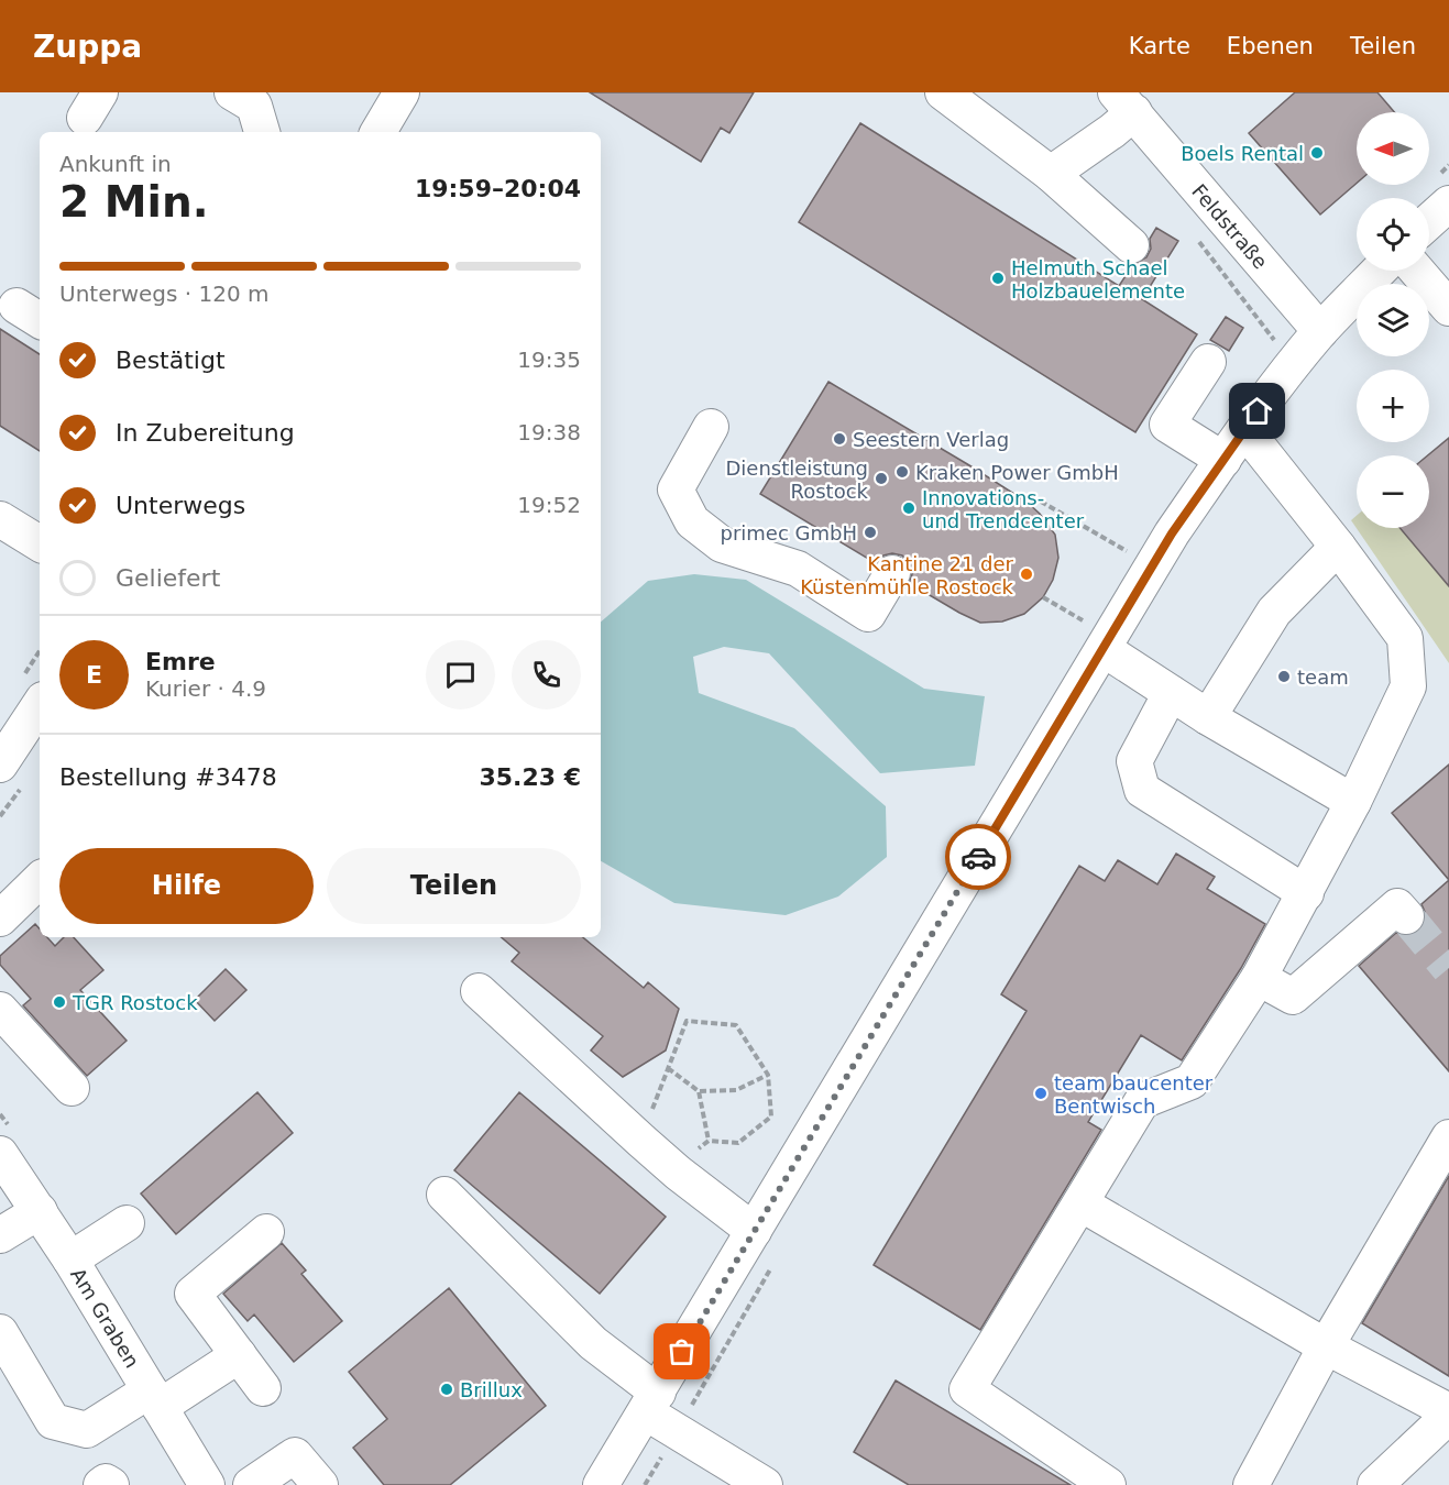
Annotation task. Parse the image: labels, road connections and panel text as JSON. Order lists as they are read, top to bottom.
{
  "streets": {
    "street": ["Feldstraße", "Am Graben"]
  },
  "places": [
    "Boels Rental",
    "Helmuth Schael Holzbauelemente",
    "Seestern Verlag",
    "Kraken Power GmbH",
    "Dienstleistung Rostock",
    "Innovations- und Trendcenter",
    "primec GmbH",
    "Kantine 21 der Küstenmühle Rostock",
    "team",
    "TGR Rostock",
    "team baucenter Bentwisch",
    "Brillux"
  ],
  "north": "left",
  "page": {
    "header": "Zuppa",
    "nav": ["Karte", "Ebenen", "Teilen"],
    "map_buttons": ["+", "−"],
    "heading": ["2 Min.", "Ankunft in", "19:59–20:04"],
    "panel": [
      "Emre",
      "Kurier · 4.9",
      "Bestellung #3478",
      "35.23 €"
    ],
    "bar": "Unterwegs · 120 m",
    "list": [
      ["Bestätigt", "19:35"],
      ["In Zubereitung", "19:38"],
      ["Unterwegs", "19:52"],
      "Geliefert"
    ],
    "round": "E",
    "buttons": ["Hilfe", "Teilen"]
  }
}
